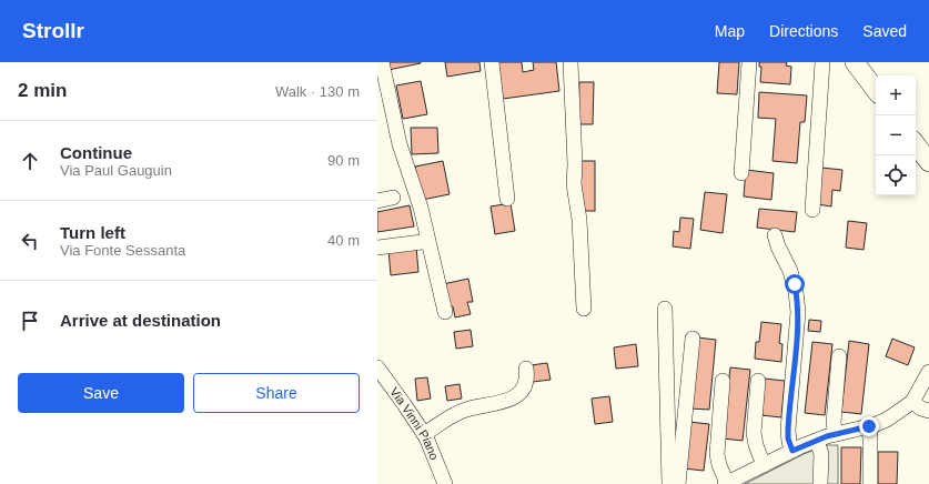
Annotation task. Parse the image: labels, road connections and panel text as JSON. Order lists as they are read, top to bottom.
{
  "streets": {
    "street": ["Via Vinni Piano"]
  },
  "page": {
    "header": "Strollr",
    "nav": ["Map", "Directions", "Saved"],
    "heading": ["2 min", "Walk · 130 m"],
    "map_buttons": ["+", "−"],
    "list": [
      ["Continue", "Via Paul Gauguin", "90 m"],
      ["Turn left", "Via Fonte Sessanta", "40 m"],
      "Arrive at destination"
    ],
    "buttons": ["Save", "Share"]
  }
}
